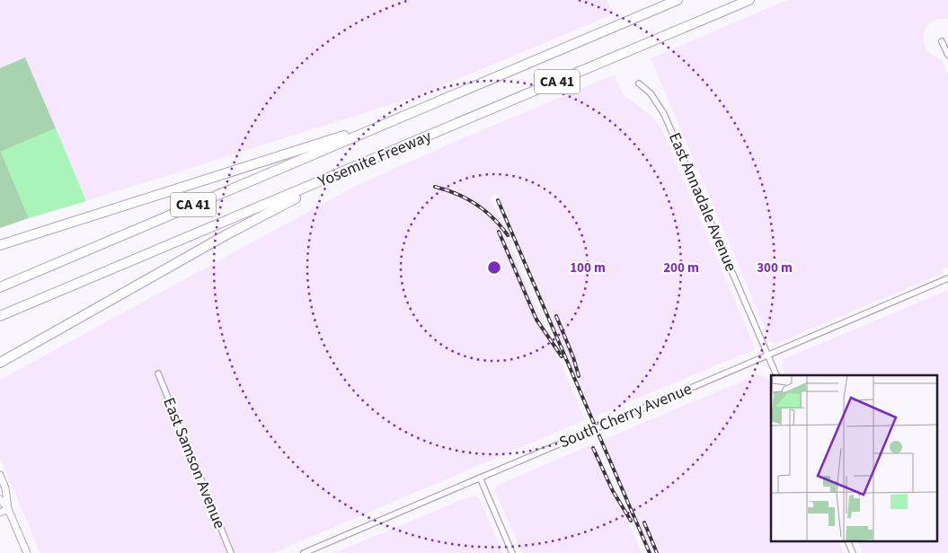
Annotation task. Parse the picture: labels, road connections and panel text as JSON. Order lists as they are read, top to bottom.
{
  "streets": {
    "highway": ["CA 41", "Yosemite Freeway"],
    "street": ["East Annadale Avenue", "South Cherry Avenue", "East Samson Avenue"]
  },
  "crossings": [
    ["East Annadale Avenue", "South Cherry Avenue"]
  ],
  "rings": ["100 m", "200 m", "300 m"]
}
